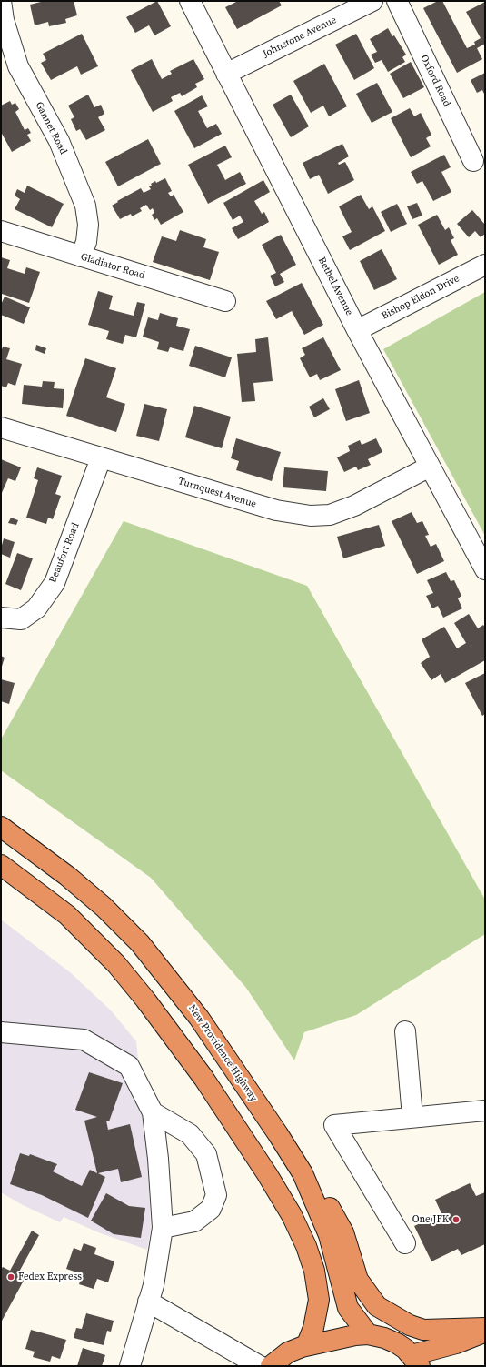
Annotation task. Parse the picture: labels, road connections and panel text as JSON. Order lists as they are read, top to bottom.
{
  "streets": {
    "highway": ["New Providence Highway"],
    "street": [
      "Johnstone Avenue",
      "Oxford Road",
      "Gannet Road",
      "Gladiator Road",
      "Bethel Avenue",
      "Bishop Eldon Drive",
      "Turnquest Avenue",
      "Beaufort Road"
    ]
  },
  "crossings": [
    ["Johnstone Avenue", "Bethel Avenue"],
    ["Gannet Road", "Gladiator Road"],
    ["Bethel Avenue", "Bishop Eldon Drive"],
    ["Bethel Avenue", "Turnquest Avenue"],
    ["Turnquest Avenue", "Beaufort Road"]
  ],
  "places": ["One JFK", "Fedex Express"]
}
